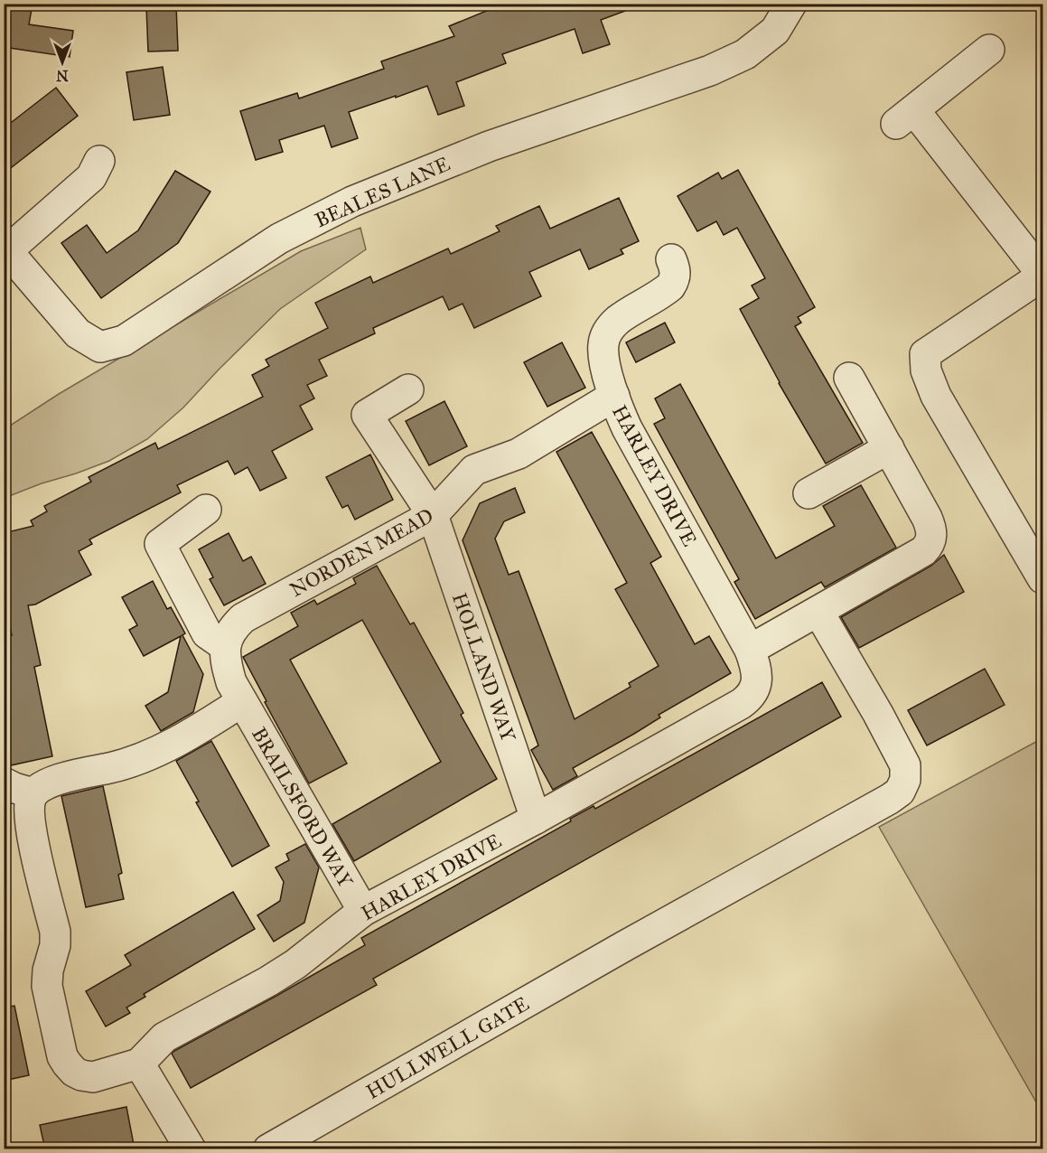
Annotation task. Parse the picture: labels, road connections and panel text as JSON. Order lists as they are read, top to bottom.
{
  "streets": {
    "street": [
      "BEALES LANE",
      "HARLEY DRIVE",
      "NORDEN MEAD",
      "HOLLAND WAY",
      "BRAILSFORD WAY",
      "HULLWELL GATE"
    ]
  },
  "crossings": [
    ["HARLEY DRIVE", "NORDEN MEAD"],
    ["HARLEY DRIVE", "HOLLAND WAY"],
    ["HARLEY DRIVE", "BRAILSFORD WAY"],
    ["NORDEN MEAD", "HOLLAND WAY"]
  ],
  "north": "bottom"
}
